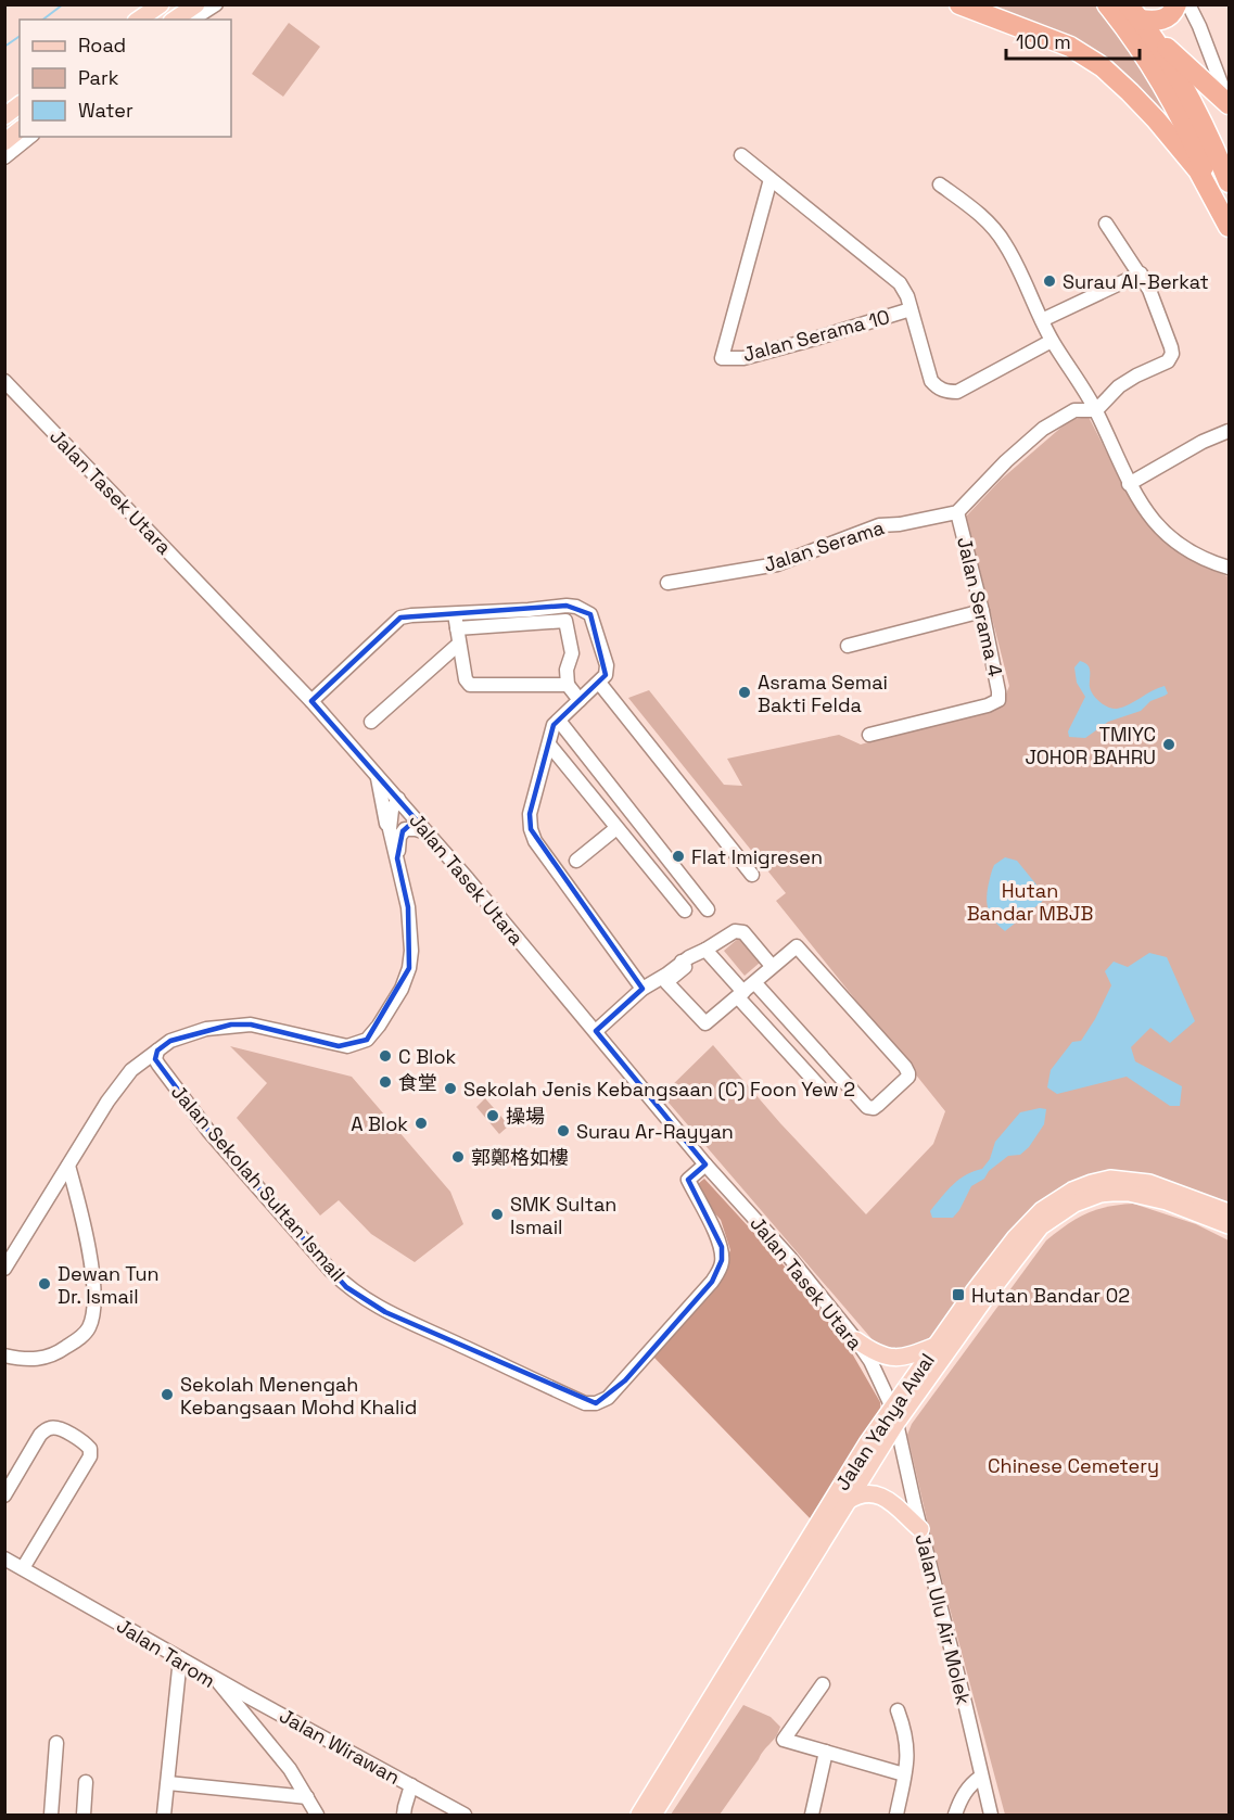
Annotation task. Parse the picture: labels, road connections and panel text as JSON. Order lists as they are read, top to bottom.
{
  "streets": {
    "main road": ["Jalan Yahya Awal"],
    "street": [
      "Jalan Serama 10",
      "Jalan Tasek Utara",
      "Jalan Serama",
      "Jalan Serama 4",
      "Jalan Sekolah Sultan Ismail",
      "Jalan Ulu Air Molek",
      "Jalan Tarom",
      "Jalan Wirawan"
    ]
  },
  "crossings": [
    ["Jalan Tasek Utara", "Jalan Sekolah Sultan Ismail"],
    ["Jalan Tasek Utara", "Jalan Yahya Awal"],
    ["Jalan Tasek Utara", "Jalan Ulu Air Molek"],
    ["Jalan Serama", "Jalan Serama 4"],
    ["Jalan Yahya Awal", "Jalan Ulu Air Molek"],
    ["Jalan Tarom", "Jalan Wirawan"]
  ],
  "parks": ["Hutan Bandar MBJB", "Chinese Cemetery"],
  "places": {
    "other": [
      "Surau Al-Berkat",
      "Asrama Semai Bakti Felda",
      "TMIYC JOHOR BAHRU",
      "Flat Imigresen",
      "C Blok",
      "食堂",
      "Sekolah Jenis Kebangsaan (C) Foon Yew 2",
      "操場",
      "A Blok",
      "Surau Ar-Rayyan",
      "郭鄭格如樓",
      "SMK Sultan Ismail",
      "Dewan Tun Dr. Ismail",
      "Sekolah Menengah Kebangsaan Mohd Khalid"
    ],
    "transit": ["Hutan Bandar 02"]
  },
  "legend": ["Road", "Park", "Water"],
  "scale_bar": "100 m"
}
